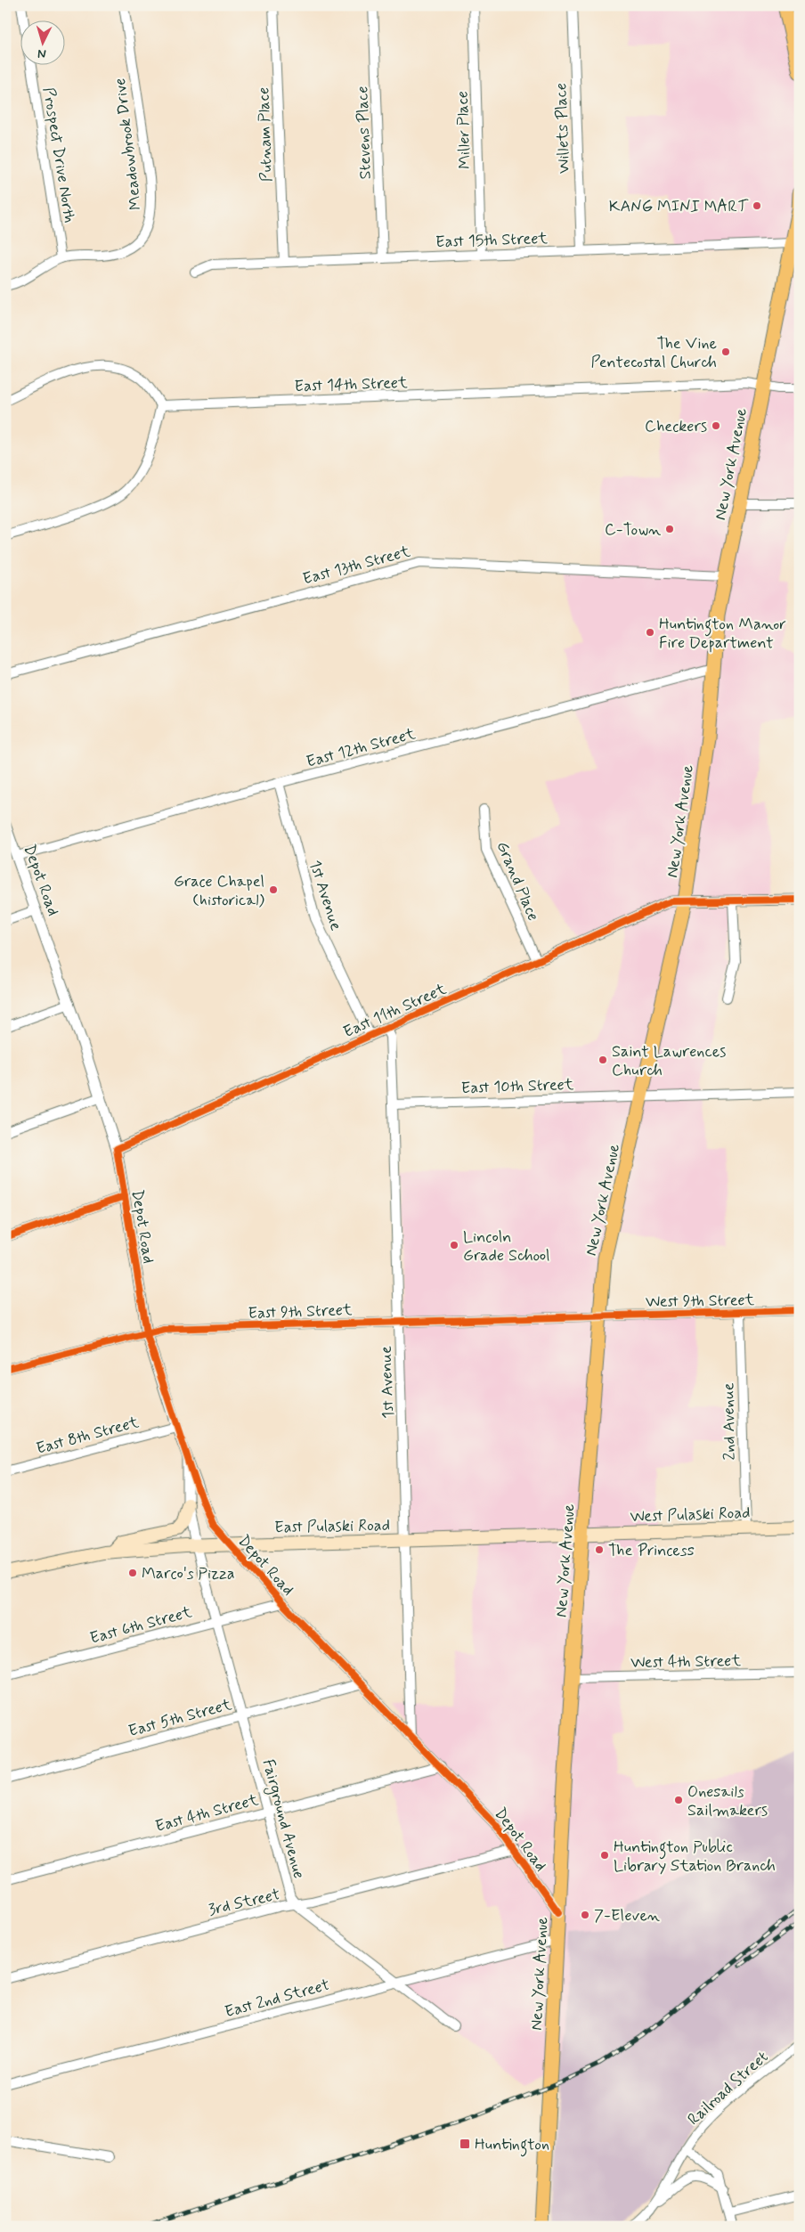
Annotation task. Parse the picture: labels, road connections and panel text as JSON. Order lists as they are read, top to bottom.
{
  "streets": {
    "main road": ["New York Avenue", "West Pulaski Road", "East Pulaski Road"],
    "street": [
      "Willets Place",
      "Miller Place",
      "Stevens Place",
      "Putnam Place",
      "Meadowbrook Drive",
      "Prospect Drive North",
      "East 15th Street",
      "East 14th Street",
      "East 13th Street",
      "East 12th Street",
      "Depot Road",
      "Grand Place",
      "1st Avenue",
      "East 11th Street",
      "East 10th Street",
      "West 9th Street",
      "East 9th Street",
      "2nd Avenue",
      "East 8th Street",
      "East 6th Street",
      "West 4th Street",
      "East 5th Street",
      "East 4th Street",
      "Fairground Avenue",
      "3rd Street",
      "East 2nd Street",
      "Railroad Street"
    ]
  },
  "crossings": [
    ["Willets Place", "East 15th Street"],
    ["Miller Place", "East 15th Street"],
    ["Stevens Place", "East 15th Street"],
    ["Putnam Place", "East 15th Street"],
    ["Meadowbrook Drive", "Prospect Drive North"],
    ["East 15th Street", "New York Avenue"],
    ["East 14th Street", "New York Avenue"],
    ["New York Avenue", "East 13th Street"],
    ["New York Avenue", "East 12th Street"],
    ["New York Avenue", "Depot Road"],
    ["New York Avenue", "East 11th Street"],
    ["New York Avenue", "East 10th Street"],
    ["New York Avenue", "West 9th Street"],
    ["New York Avenue", "East 9th Street"],
    ["New York Avenue", "West Pulaski Road"],
    ["New York Avenue", "East Pulaski Road"],
    ["New York Avenue", "West 4th Street"],
    ["New York Avenue", "East 2nd Street"],
    ["East 12th Street", "Depot Road"],
    ["East 12th Street", "1st Avenue"],
    ["Depot Road", "1st Avenue"],
    ["Depot Road", "East 11th Street"],
    ["Depot Road", "East 9th Street"],
    ["Depot Road", "East 8th Street"],
    ["Depot Road", "East Pulaski Road"],
    ["Depot Road", "East 6th Street"],
    ["Depot Road", "East 5th Street"],
    ["Depot Road", "East 4th Street"],
    ["Depot Road", "Fairground Avenue"],
    ["Depot Road", "3rd Street"],
    ["Grand Place", "East 11th Street"],
    ["1st Avenue", "East 11th Street"],
    ["1st Avenue", "East 10th Street"],
    ["1st Avenue", "East 9th Street"],
    ["1st Avenue", "East Pulaski Road"],
    ["West 9th Street", "East 9th Street"],
    ["West 9th Street", "2nd Avenue"],
    ["2nd Avenue", "West Pulaski Road"],
    ["West Pulaski Road", "East Pulaski Road"],
    ["East Pulaski Road", "Fairground Avenue"],
    ["East 6th Street", "Fairground Avenue"],
    ["East 5th Street", "Fairground Avenue"],
    ["East 4th Street", "Fairground Avenue"],
    ["Fairground Avenue", "3rd Street"],
    ["Fairground Avenue", "East 2nd Street"]
  ],
  "places": {
    "other": [
      "KANG MINI MART",
      "The Vine Pentecostal Church",
      "Checkers",
      "C-Town",
      "Huntington Manor Fire Department",
      "Grace Chapel (historical)",
      "Saint Lawrences Church",
      "Lincoln Grade School",
      "The Princess",
      "Marco's Pizza",
      "Onesails Sailmakers",
      "Huntington Public Library Station Branch",
      "7-Eleven"
    ],
    "transit": ["Huntington"]
  },
  "north": "bottom"
}
